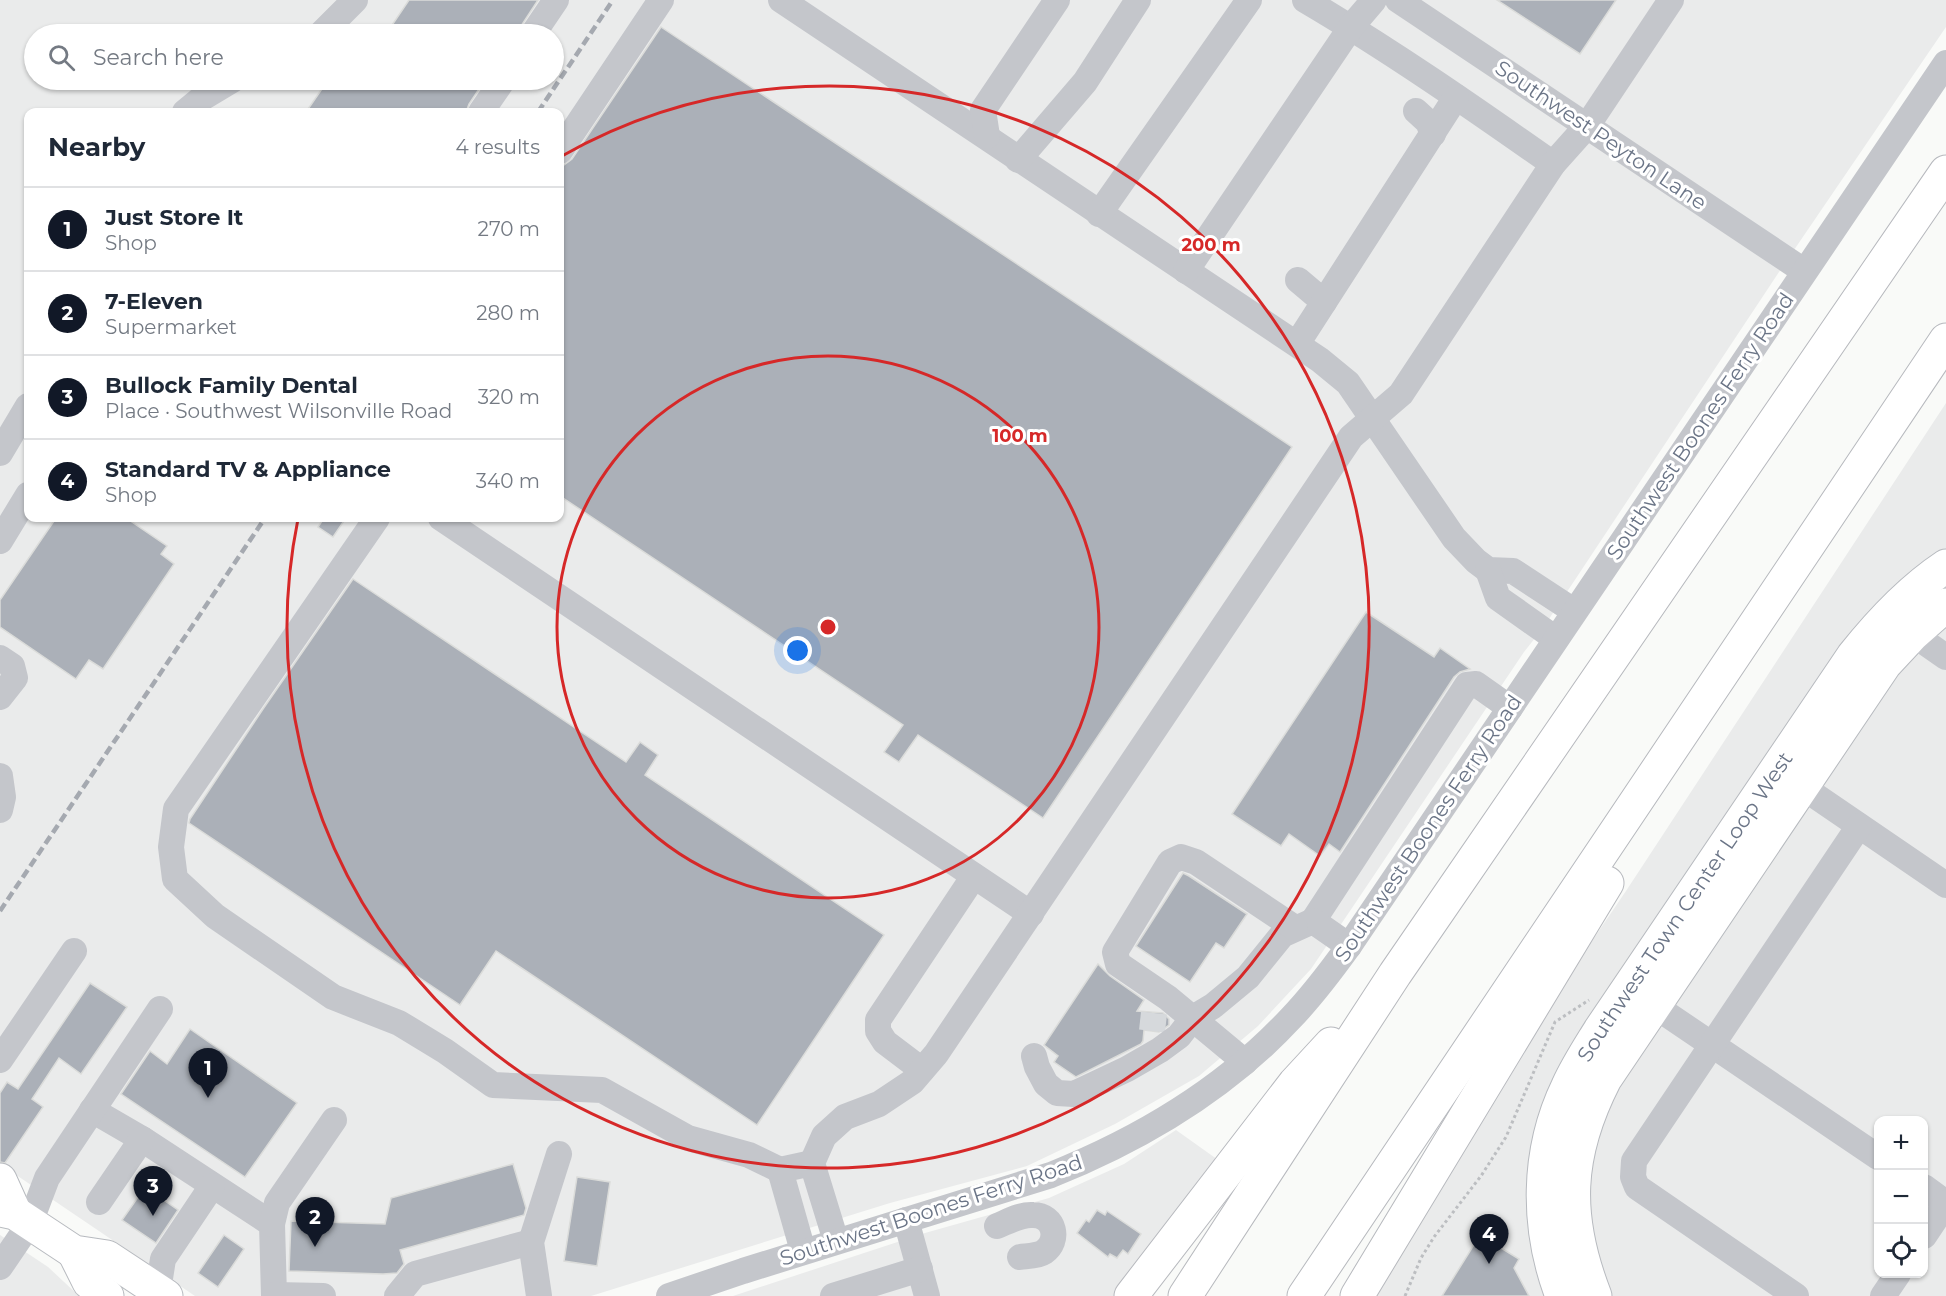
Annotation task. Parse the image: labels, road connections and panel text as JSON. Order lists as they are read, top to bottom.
{
  "streets": {
    "main road": ["Southwest Town Center Loop West"],
    "street": ["Southwest Peyton Lane", "Southwest Boones Ferry Road"]
  },
  "crossings": [
    ["Southwest Peyton Lane", "Southwest Boones Ferry Road"]
  ],
  "page": {
    "search": "Search here",
    "heading": ["Nearby", "4 results"],
    "list": [
      {
        "mark": "1",
        "name": "Just Store It",
        "note": "Shop",
        "value": "270 m"
      },
      {
        "mark": "2",
        "name": "7-Eleven",
        "note": "Supermarket",
        "value": "280 m"
      },
      {
        "mark": "3",
        "name": "Bullock Family Dental",
        "note": "Place · Southwest Wilsonville Road",
        "value": "320 m"
      },
      {
        "mark": "4",
        "name": "Standard TV & Appliance",
        "note": "Shop",
        "value": "340 m"
      }
    ],
    "pins": [
      "1",
      "3",
      "2",
      "4"
    ],
    "map_buttons": ["+", "−"]
  },
  "rings": ["200 m", "100 m"]
}
